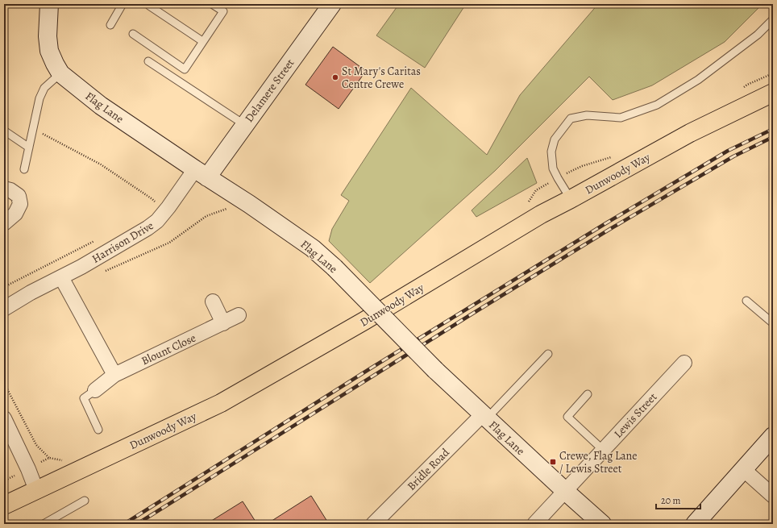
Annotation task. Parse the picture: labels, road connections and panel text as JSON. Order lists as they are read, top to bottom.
{
  "streets": {
    "main road": ["Dunwoody Way"],
    "street": [
      "Delamere Street",
      "Flag Lane",
      "Harrison Drive",
      "Blount Close",
      "Lewis Street",
      "Bridle Road"
    ]
  },
  "crossings": [
    ["Delamere Street", "Flag Lane"],
    ["Delamere Street", "Harrison Drive"],
    ["Flag Lane", "Harrison Drive"],
    ["Flag Lane", "Lewis Street"],
    ["Flag Lane", "Bridle Road"]
  ],
  "places": {
    "other": ["St Mary's Caritas Centre Crewe"],
    "transit": ["Crewe, Flag Lane / Lewis Street"]
  },
  "scale_bar": "20 m"
}
